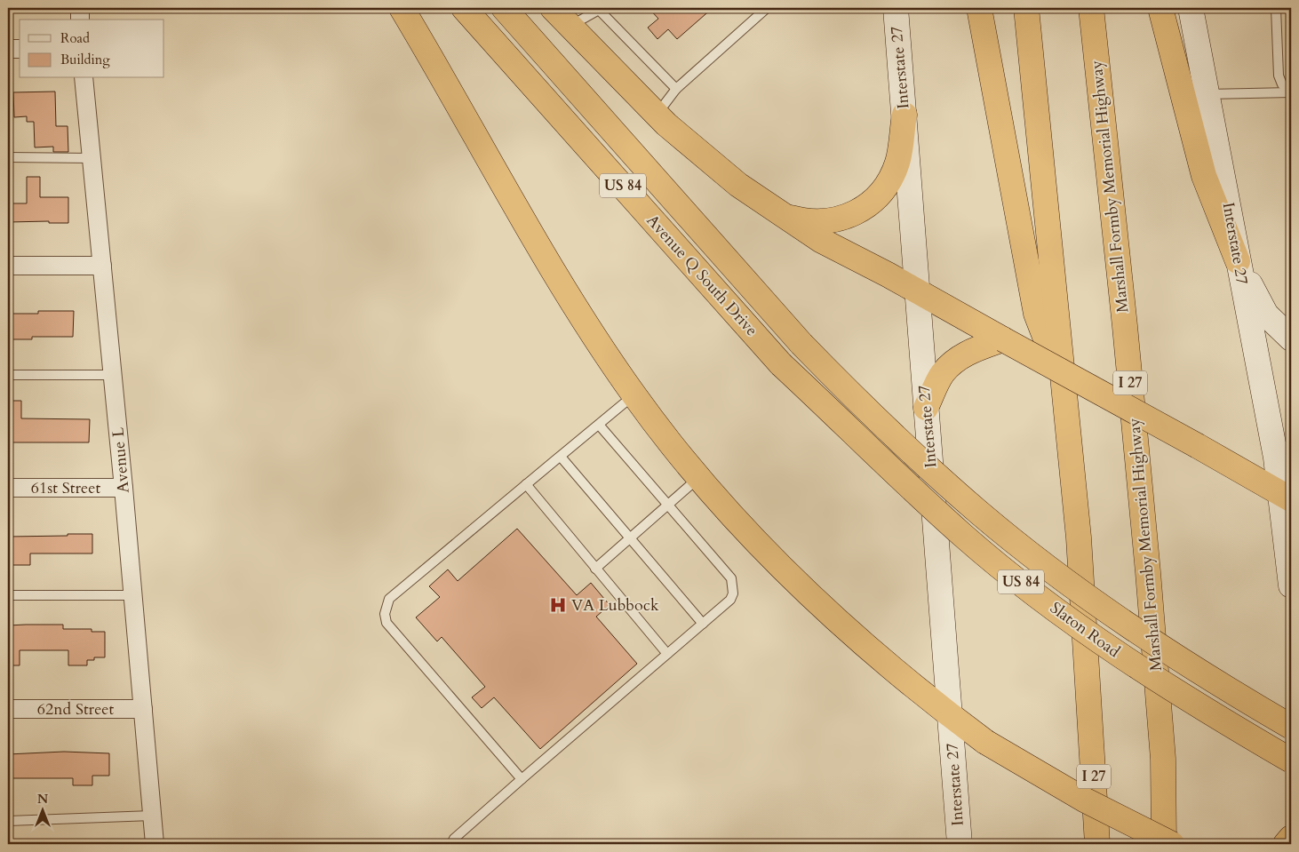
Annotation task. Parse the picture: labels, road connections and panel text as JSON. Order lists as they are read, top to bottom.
{
  "streets": {
    "highway": [
      "US 84",
      "Marshall Formby Memorial Highway",
      "Avenue Q South Drive",
      "I 27",
      "Slaton Road"
    ],
    "main road": ["Interstate 27"],
    "street": ["Avenue L", "61st Street", "62nd Street"]
  },
  "crossings": [
    ["Avenue Q South Drive", "Slaton Road"],
    ["Avenue L", "61st Street"],
    ["Avenue L", "62nd Street"]
  ],
  "places": {
    "hospital": ["VA Lubbock"]
  },
  "legend": ["Road", "Building"],
  "north": "top"
}
